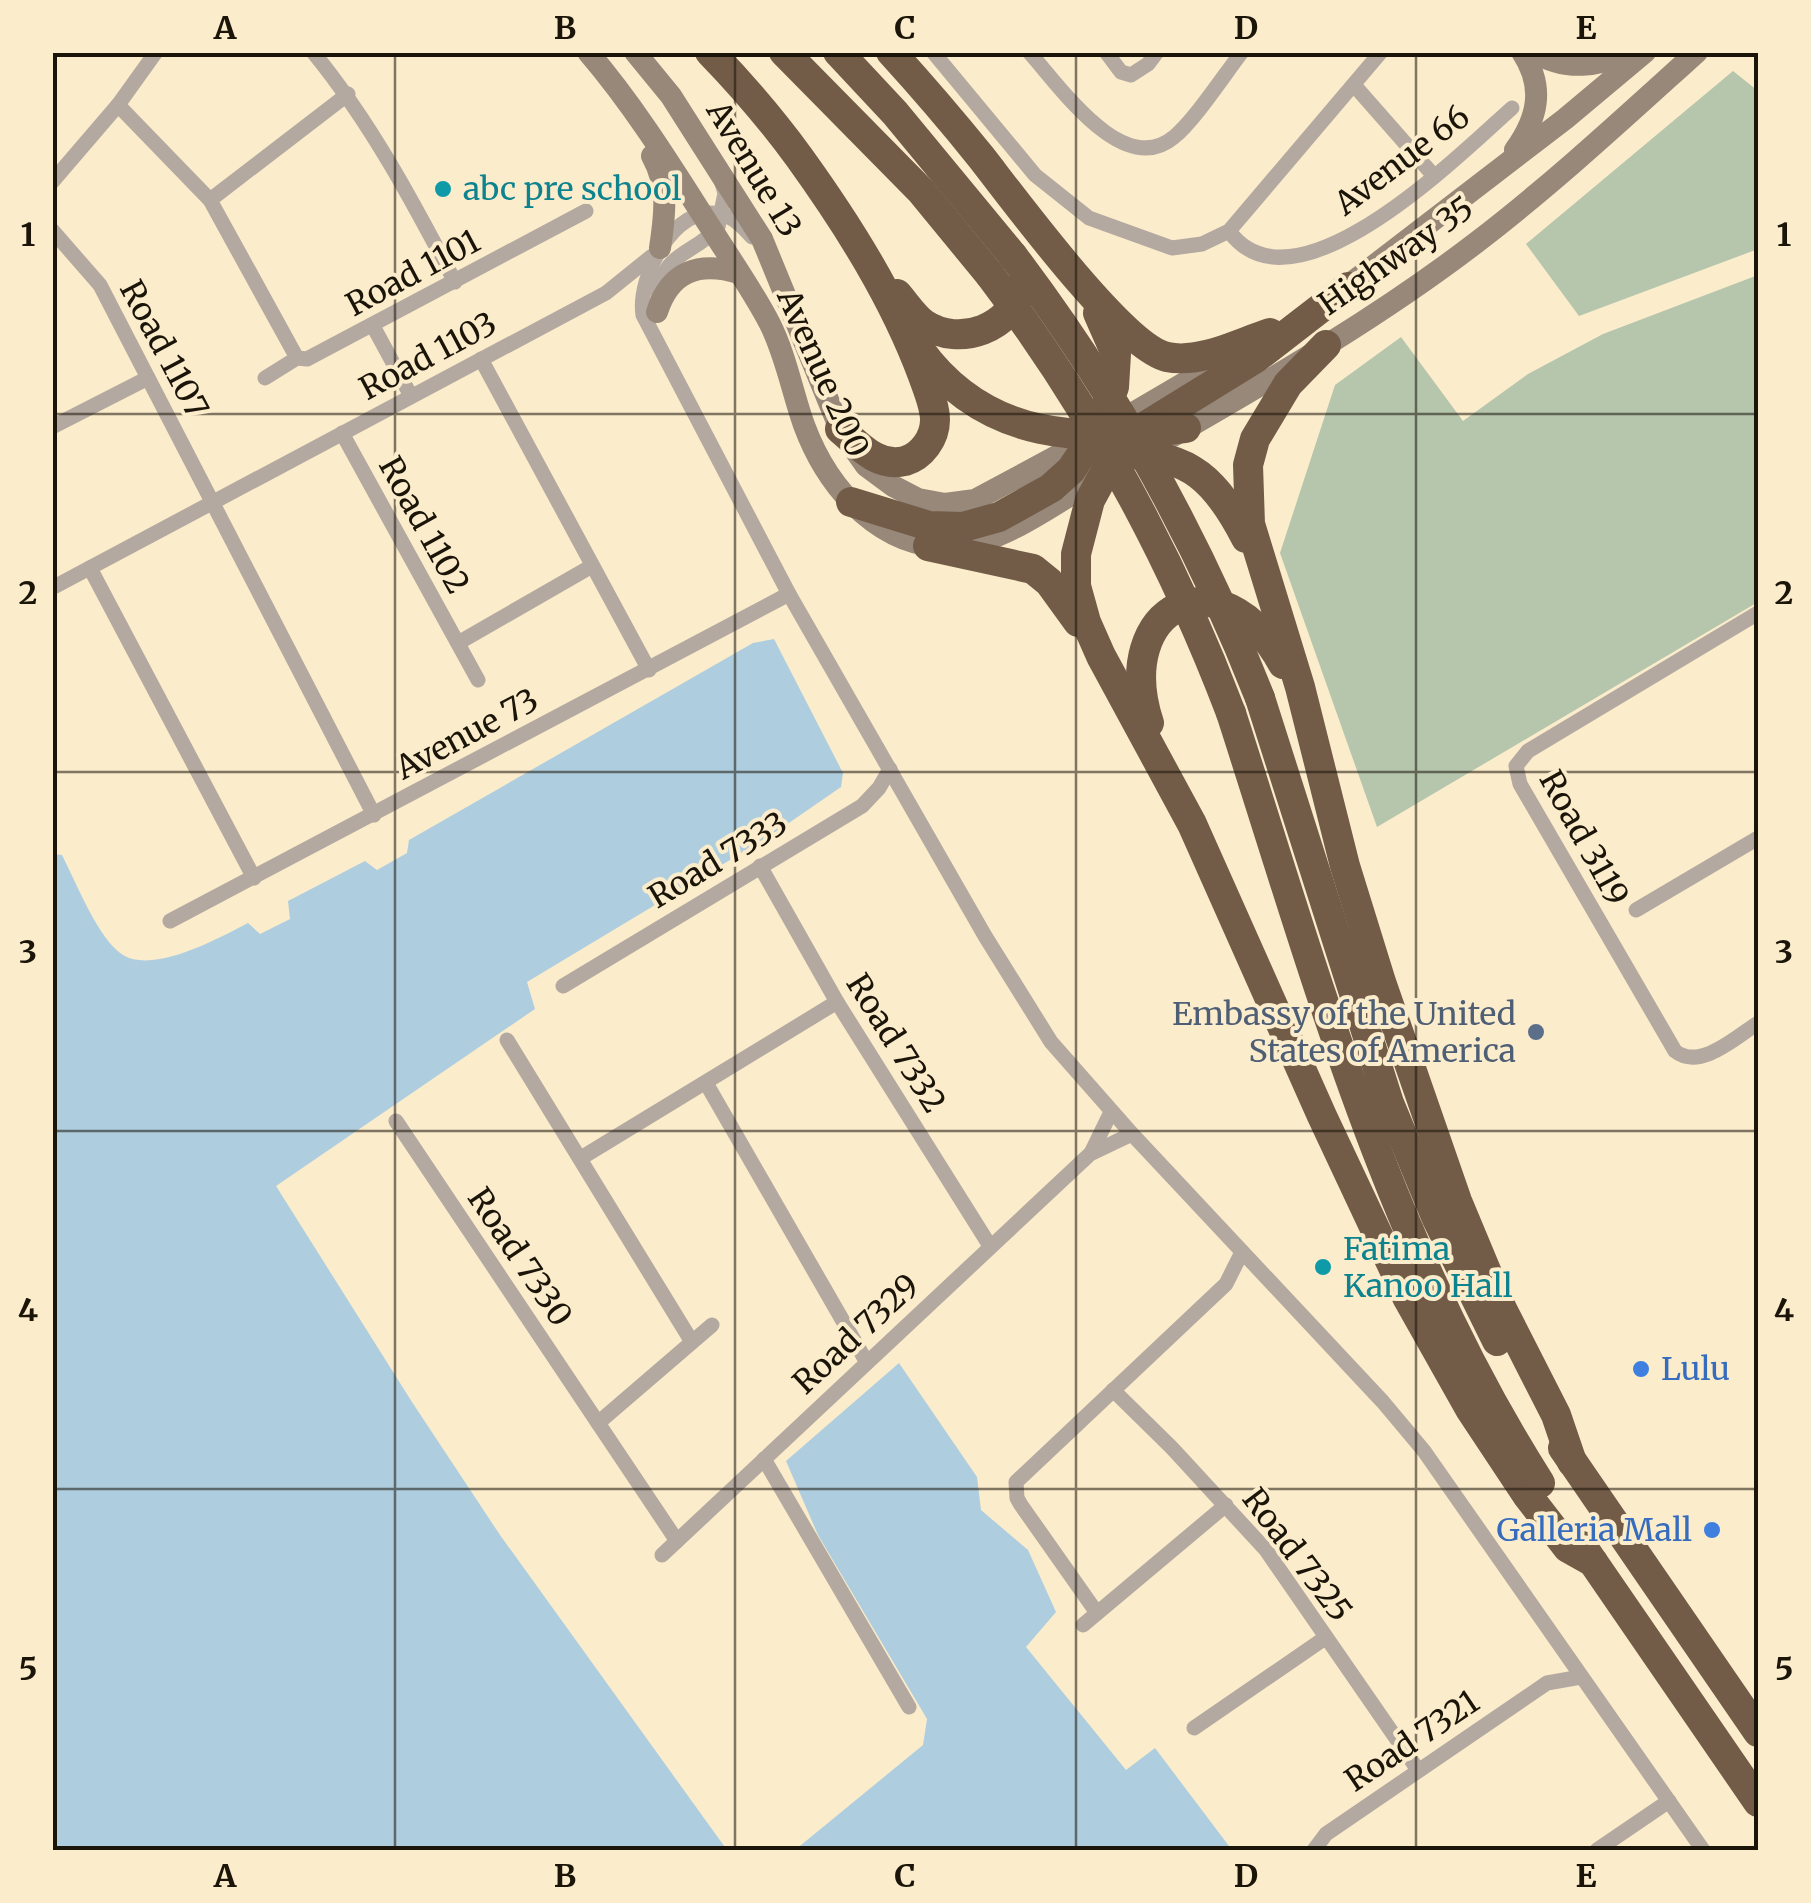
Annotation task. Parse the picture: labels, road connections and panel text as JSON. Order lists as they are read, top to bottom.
{
  "streets": {
    "street": [
      "Avenue 66",
      "Avenue 13",
      "Highway 35",
      "Road 1101",
      "Road 1107",
      "Road 1103",
      "Avenue 200",
      "Road 1102",
      "Avenue 73",
      "Road 3119",
      "Road 7333",
      "Road 7332",
      "Road 7330",
      "Road 7329",
      "Road 7325",
      "Road 7321"
    ]
  },
  "crossings": [
    ["Avenue 13", "Avenue 200"],
    ["Highway 35", "Avenue 200"],
    ["Road 1107", "Road 1103"],
    ["Road 1103", "Road 1102"],
    ["Road 7333", "Road 7332"],
    ["Road 7332", "Road 7329"],
    ["Road 7330", "Road 7329"],
    ["Road 7325", "Road 7321"]
  ],
  "places": [
    "abc pre school",
    "Embassy of the United States of America",
    "Fatima Kanoo Hall",
    "Lulu",
    "Galleria Mall"
  ],
  "grid": {
    "columns": [
      "A",
      "B",
      "C",
      "D",
      "E"
    ],
    "rows": [
      "1",
      "2",
      "3",
      "4",
      "5"
    ]
  }
}
